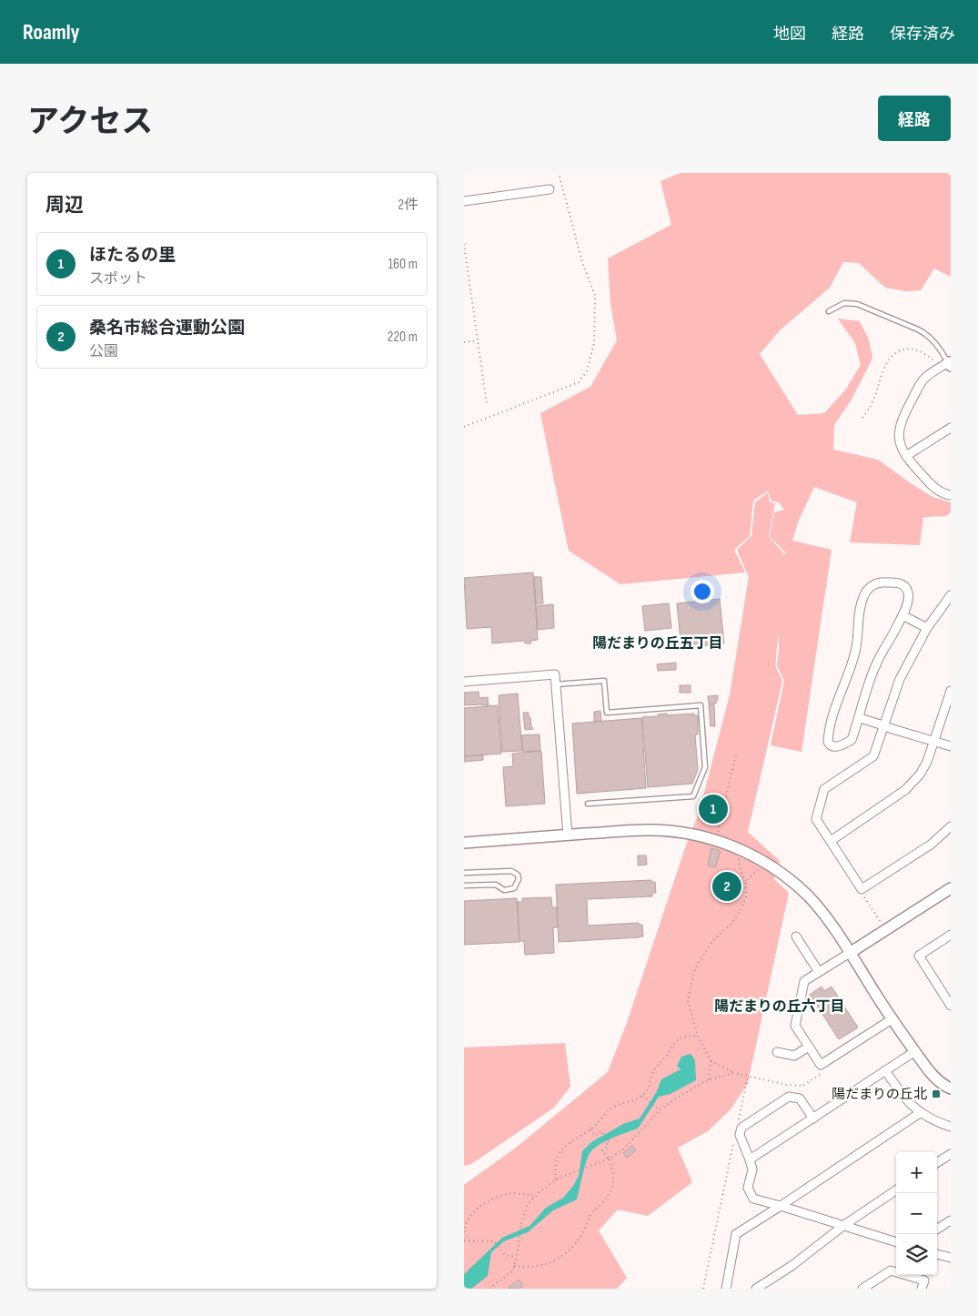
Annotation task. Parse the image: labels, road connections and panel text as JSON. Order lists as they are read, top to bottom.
{
  "districts": ["陽だまりの丘五丁目", "陽だまりの丘六丁目"],
  "places": {
    "transit": ["陽だまりの丘北"]
  },
  "page": {
    "header": "Roamly",
    "nav": ["地図", "経路", "保存済み"],
    "title": "アクセス",
    "buttons": "経路",
    "heading": ["周辺", "2件"],
    "list": [
      {
        "mark": "1",
        "name": "ほたるの里",
        "note": "スポット",
        "value": "160 m"
      },
      {
        "mark": "2",
        "name": "桑名市総合運動公園",
        "note": "公園",
        "value": "220 m"
      }
    ],
    "pins": ["1", "2"],
    "map_buttons": ["+", "−"]
  }
}
